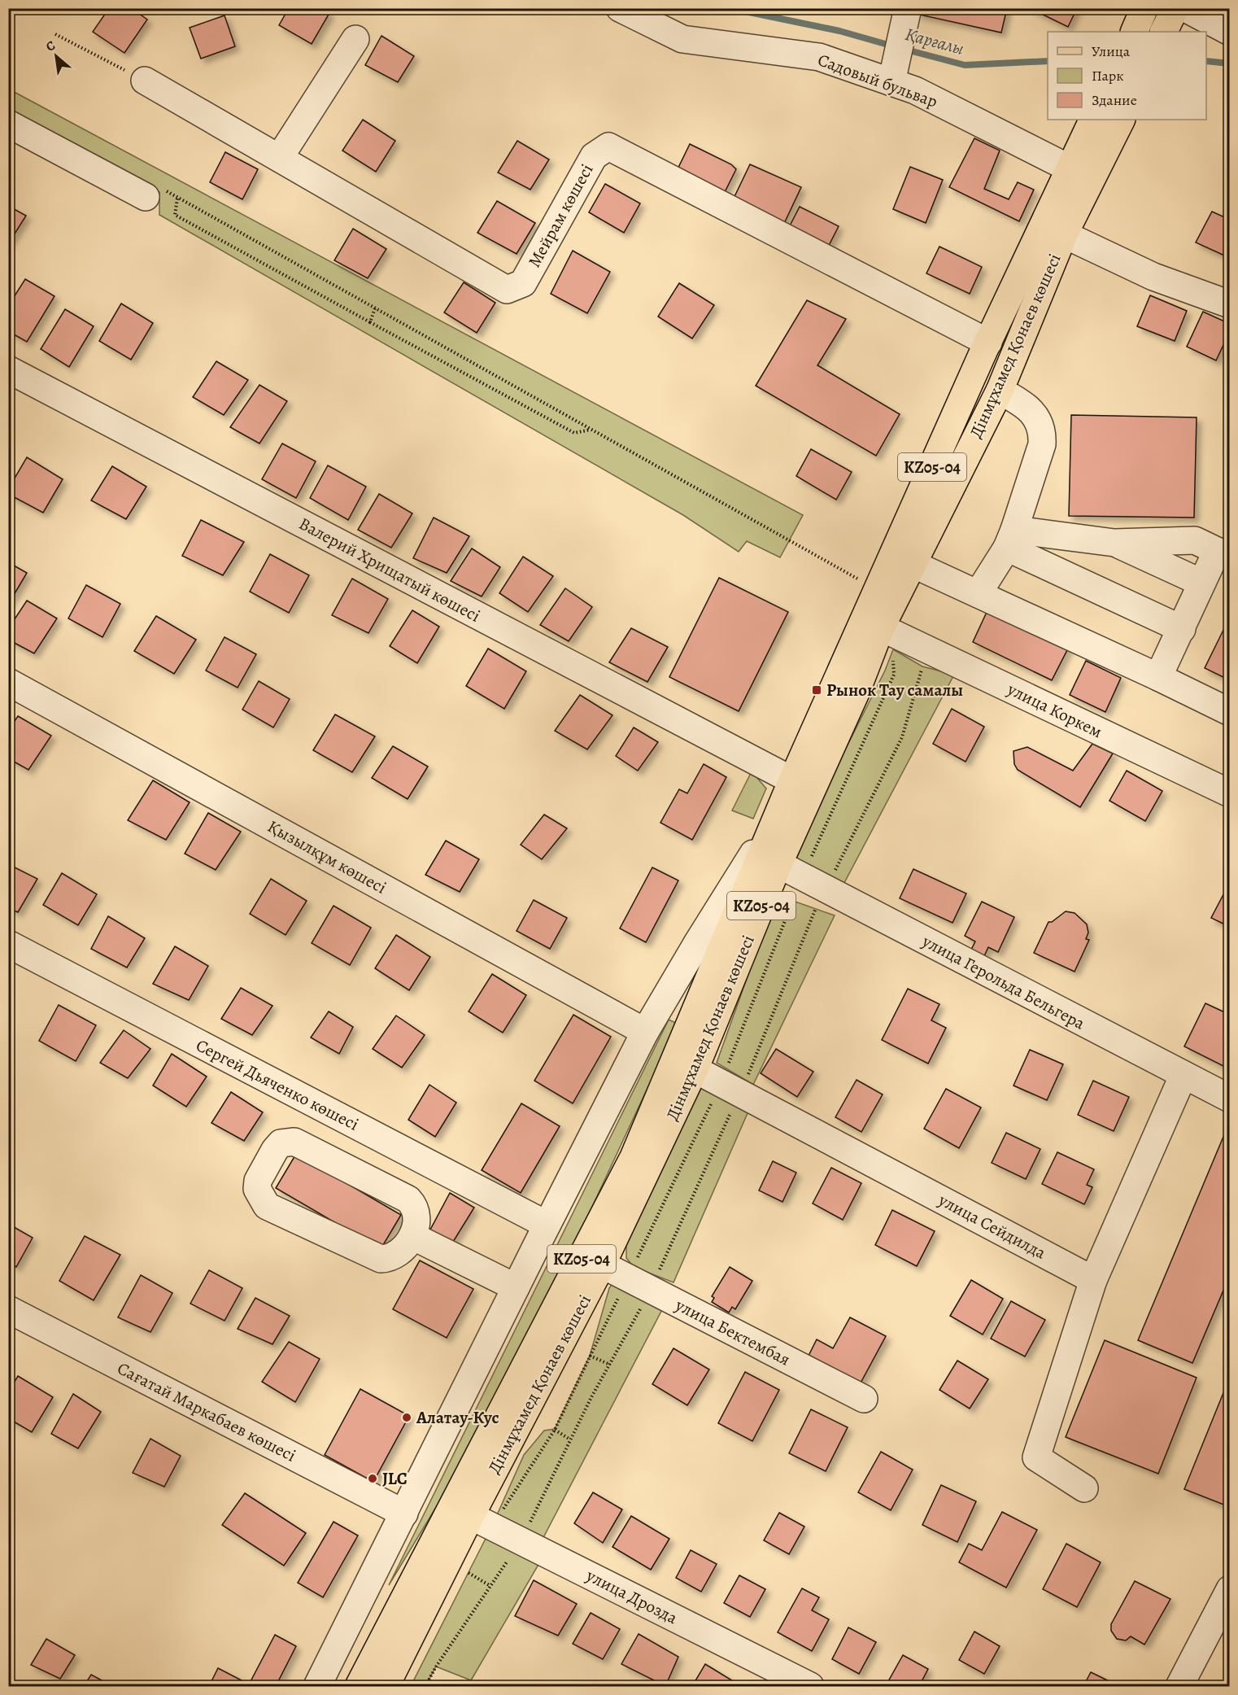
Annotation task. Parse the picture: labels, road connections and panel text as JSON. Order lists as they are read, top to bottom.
{
  "streets": {
    "main road": ["Дінмұхамед Қонаев көшесі", "KZ05-04"],
    "street": [
      "Садовый бульвар",
      "Мейрам көшесі",
      "Валерий Хрищатый көшесі",
      "улица Коркем",
      "Қызылқұм көшесі",
      "улица Герольда Бельгера",
      "Сергей Дьяченко көшесі",
      "улица Сейдилда",
      "улица Бектембая",
      "Сағатай Маркабаев көшесі",
      "улица Дрозда"
    ]
  },
  "crossings": [
    ["Садовый бульвар", "Дінмұхамед Қонаев көшесі"],
    ["Мейрам көшесі", "Дінмұхамед Қонаев көшесі"],
    ["Дінмұхамед Қонаев көшесі", "Валерий Хрищатый көшесі"],
    ["Дінмұхамед Қонаев көшесі", "улица Коркем"],
    ["Дінмұхамед Қонаев көшесі", "улица Герольда Бельгера"],
    ["Дінмұхамед Қонаев көшесі", "улица Сейдилда"],
    ["Дінмұхамед Қонаев көшесі", "улица Бектембая"],
    ["Дінмұхамед Қонаев көшесі", "улица Дрозда"]
  ],
  "water": ["Қарғалы"],
  "places": {
    "transit": ["Рынок Тау самалы"],
    "other": ["Алатау-Кус", "JLC"]
  },
  "legend": ["Улица", "Парк", "Здание"],
  "north": "top left"
}
